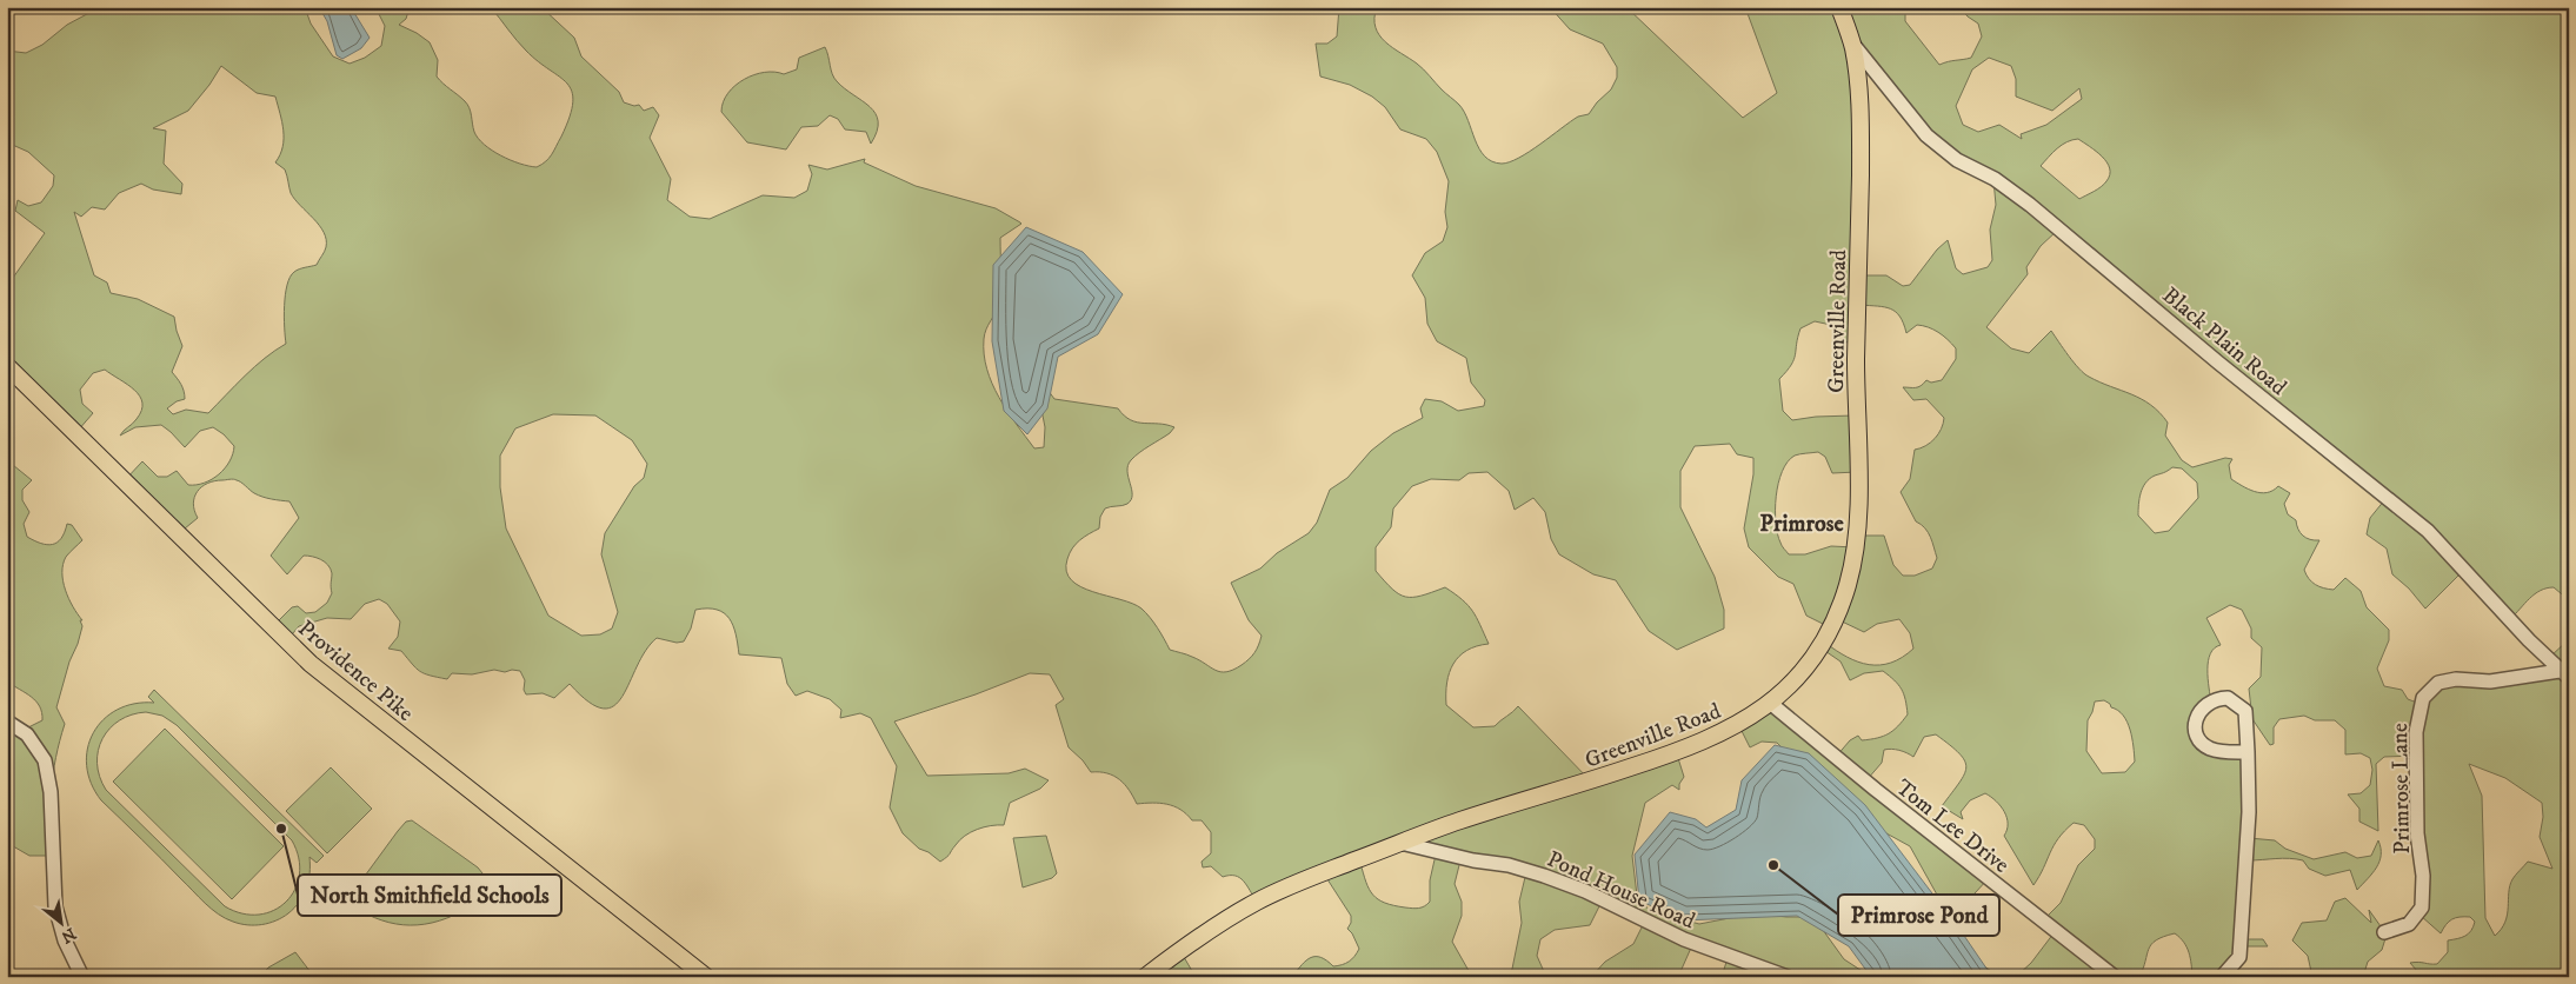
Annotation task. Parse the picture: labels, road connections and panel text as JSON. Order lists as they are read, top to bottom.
{
  "streets": {
    "main road": ["Greenville Road", "Providence Pike"],
    "street": [
      "Black Plain Road",
      "Primrose Lane",
      "Tom Lee Drive",
      "Pond House Road"
    ]
  },
  "crossings": [
    ["Greenville Road", "Black Plain Road"],
    ["Greenville Road", "Tom Lee Drive"],
    ["Greenville Road", "Pond House Road"],
    ["Black Plain Road", "Primrose Lane"]
  ],
  "districts": ["Primrose"],
  "places": ["North Smithfield Schools", "Primrose Pond"],
  "north": "bottom right"
}
